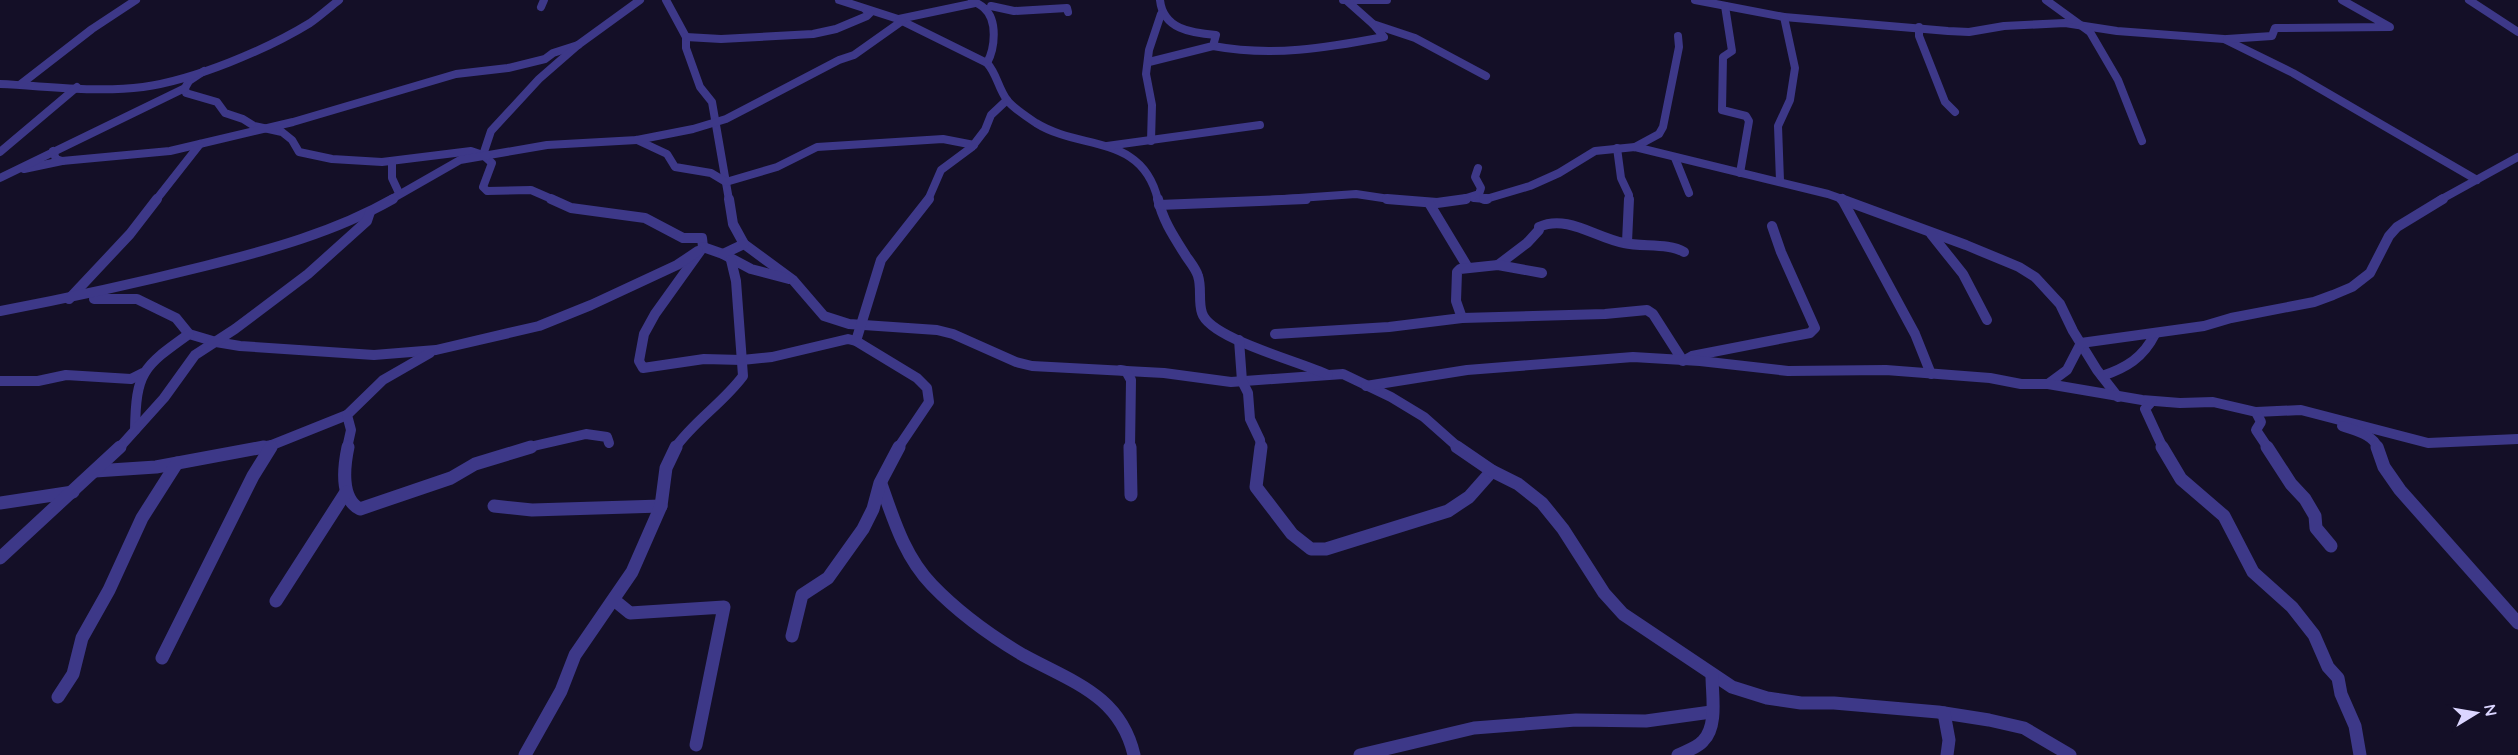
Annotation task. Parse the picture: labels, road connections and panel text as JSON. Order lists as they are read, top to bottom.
{
  "north": "right"
}
